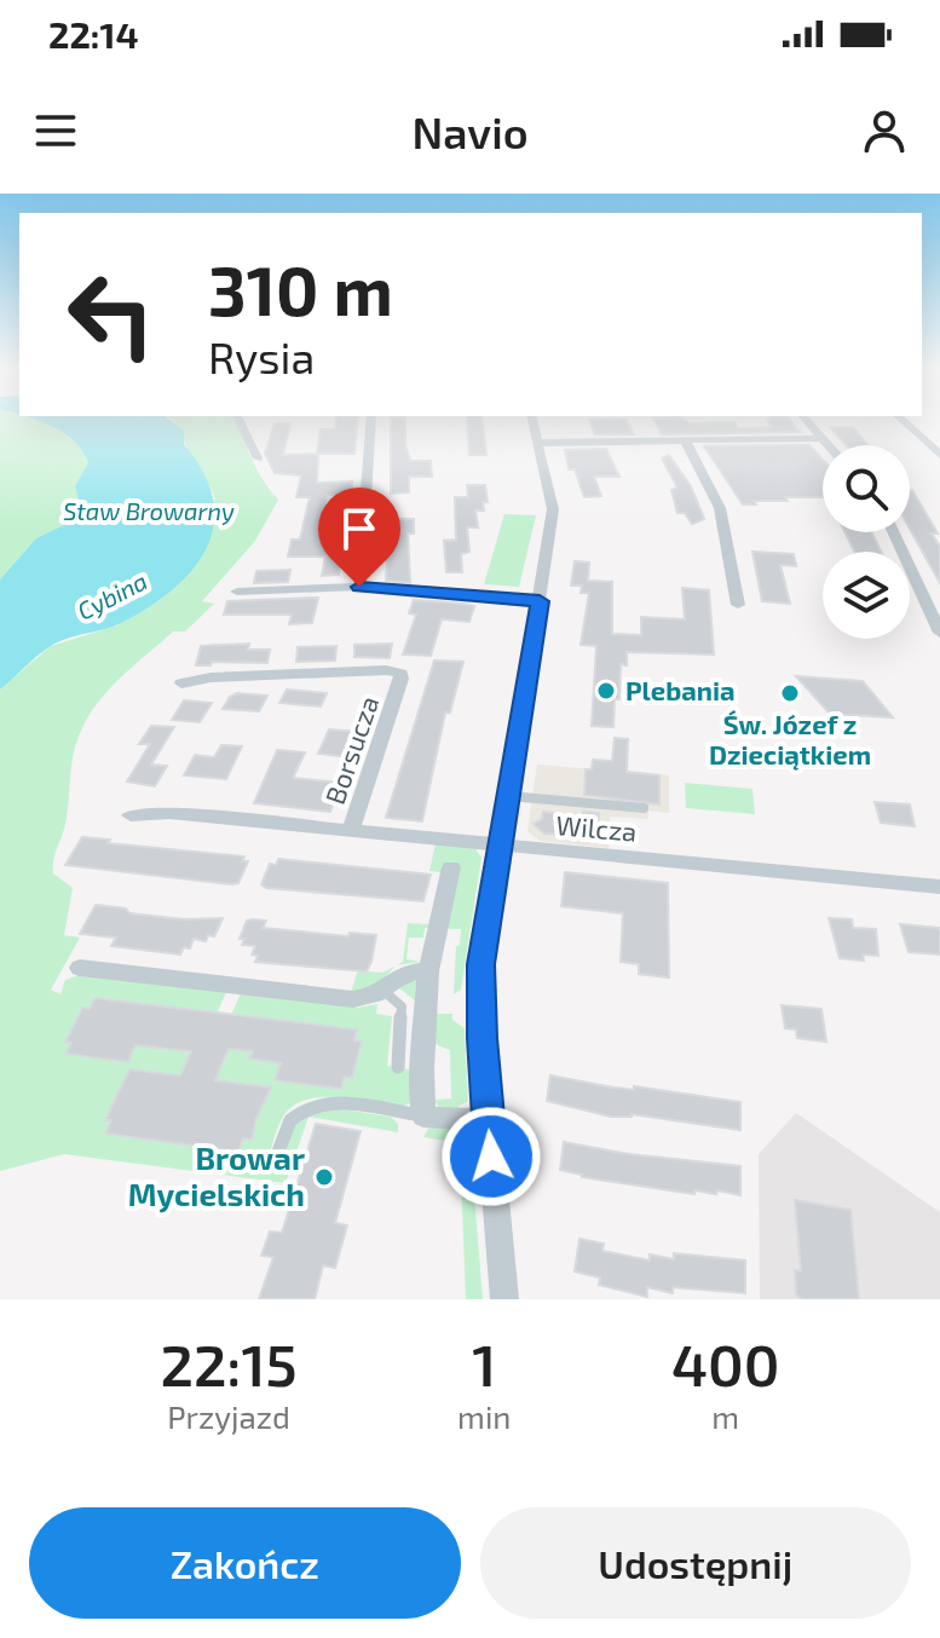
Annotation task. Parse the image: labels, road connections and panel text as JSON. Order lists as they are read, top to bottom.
{
  "streets": {
    "street": ["Borsucza", "Wilcza"]
  },
  "crossings": [
    ["Borsucza", "Wilcza"]
  ],
  "water": ["Staw Browarny", "Cybina"],
  "places": ["Plebania", "Św. Józef z Dzieciątkiem", "Browar Mycielskich"],
  "page": {
    "status": "22:14",
    "header": "Navio",
    "turn": ["310 m", "Rysia"],
    "eta": [
      "22:15",
      "Przyjazd",
      "1",
      "min",
      "400",
      "m"
    ],
    "buttons": ["Zakończ", "Udostępnij"]
  }
}
